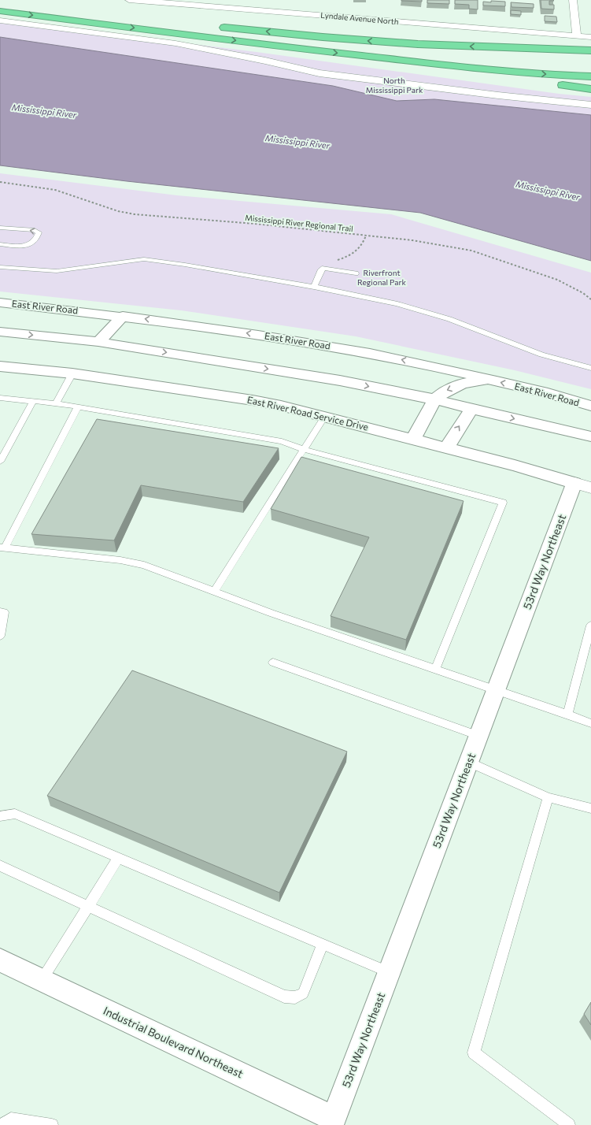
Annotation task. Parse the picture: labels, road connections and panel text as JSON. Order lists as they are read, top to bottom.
{
  "streets": {
    "street": [
      "Lyndale Avenue North",
      "East River Road",
      "East River Road Service Drive",
      "53rd Way Northeast",
      "Industrial Boulevard Northeast"
    ],
    "path": ["Mississippi River Regional Trail"]
  },
  "crossings": [
    ["East River Road Service Drive", "53rd Way Northeast"],
    ["53rd Way Northeast", "Industrial Boulevard Northeast"]
  ],
  "water": ["Mississippi River"],
  "parks": ["North Mississippi Park", "Riverfront Regional Park"]
}
